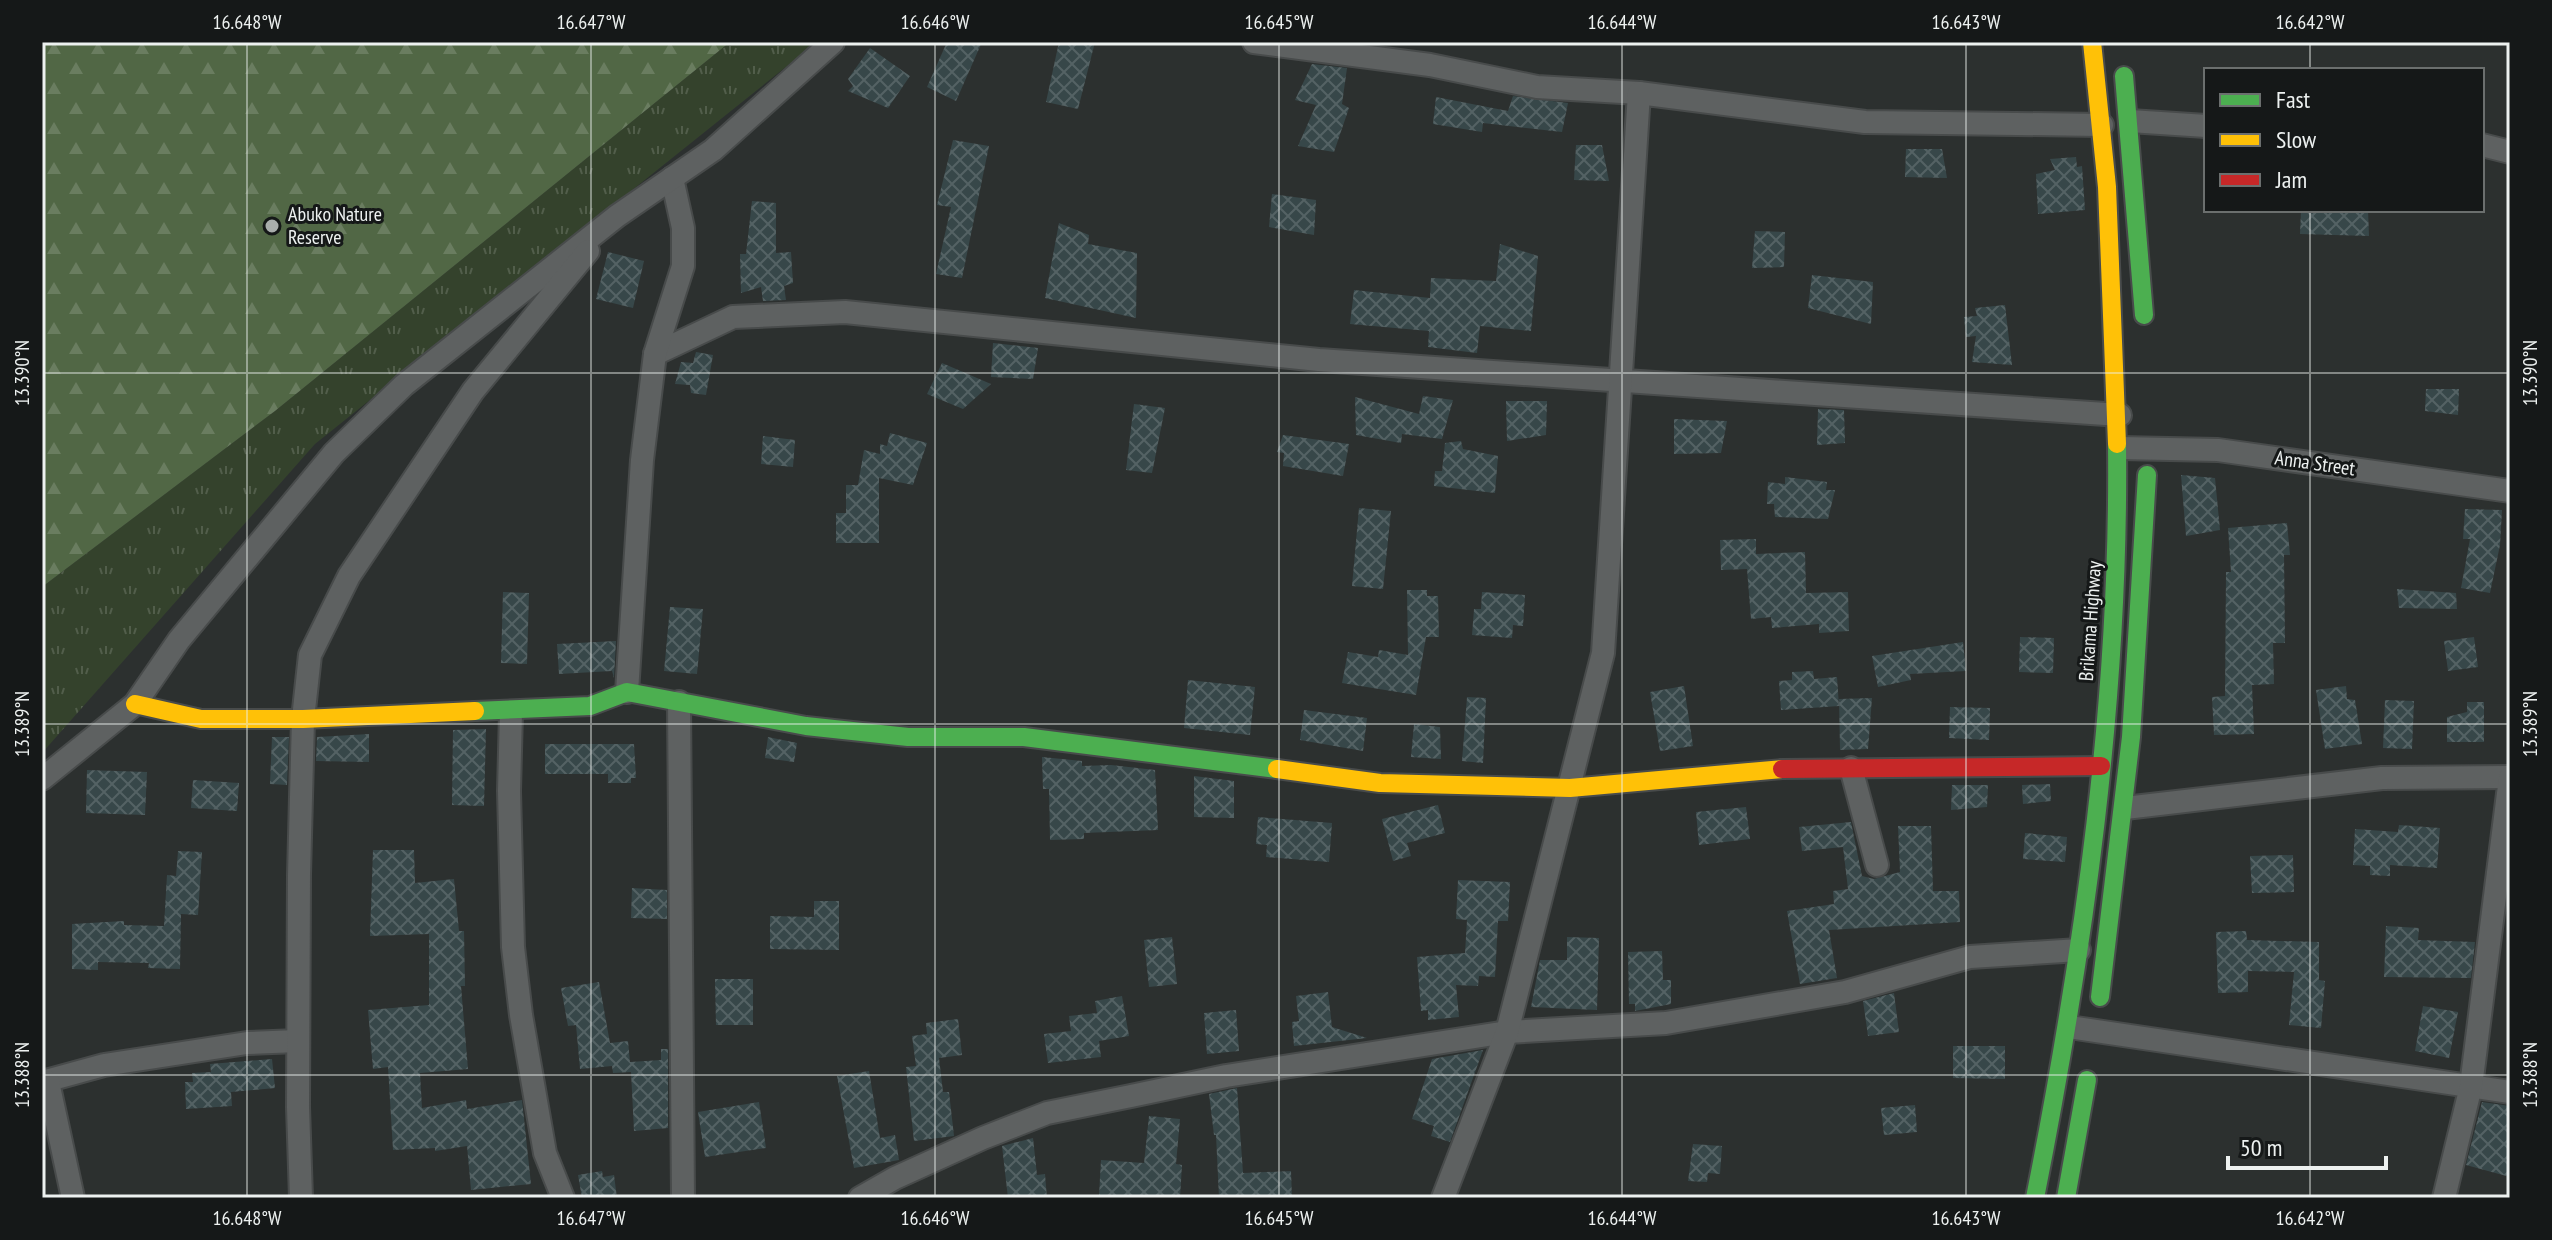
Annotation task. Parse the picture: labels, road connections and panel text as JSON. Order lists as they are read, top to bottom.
{
  "streets": {
    "main road": ["Brikama Highway"],
    "street": ["Anna Street"]
  },
  "crossings": [
    ["Anna Street", "Brikama Highway"]
  ],
  "places": ["Abuko Nature Reserve"],
  "legend": ["Fast", "Slow", "Jam"],
  "scale_bar": "50 m",
  "coordinates": [
    "16.648°W",
    "16.647°W",
    "16.646°W",
    "16.645°W",
    "16.644°W",
    "16.643°W",
    "16.642°W",
    "13.390°N",
    "13.389°N",
    "13.388°N"
  ]
}
